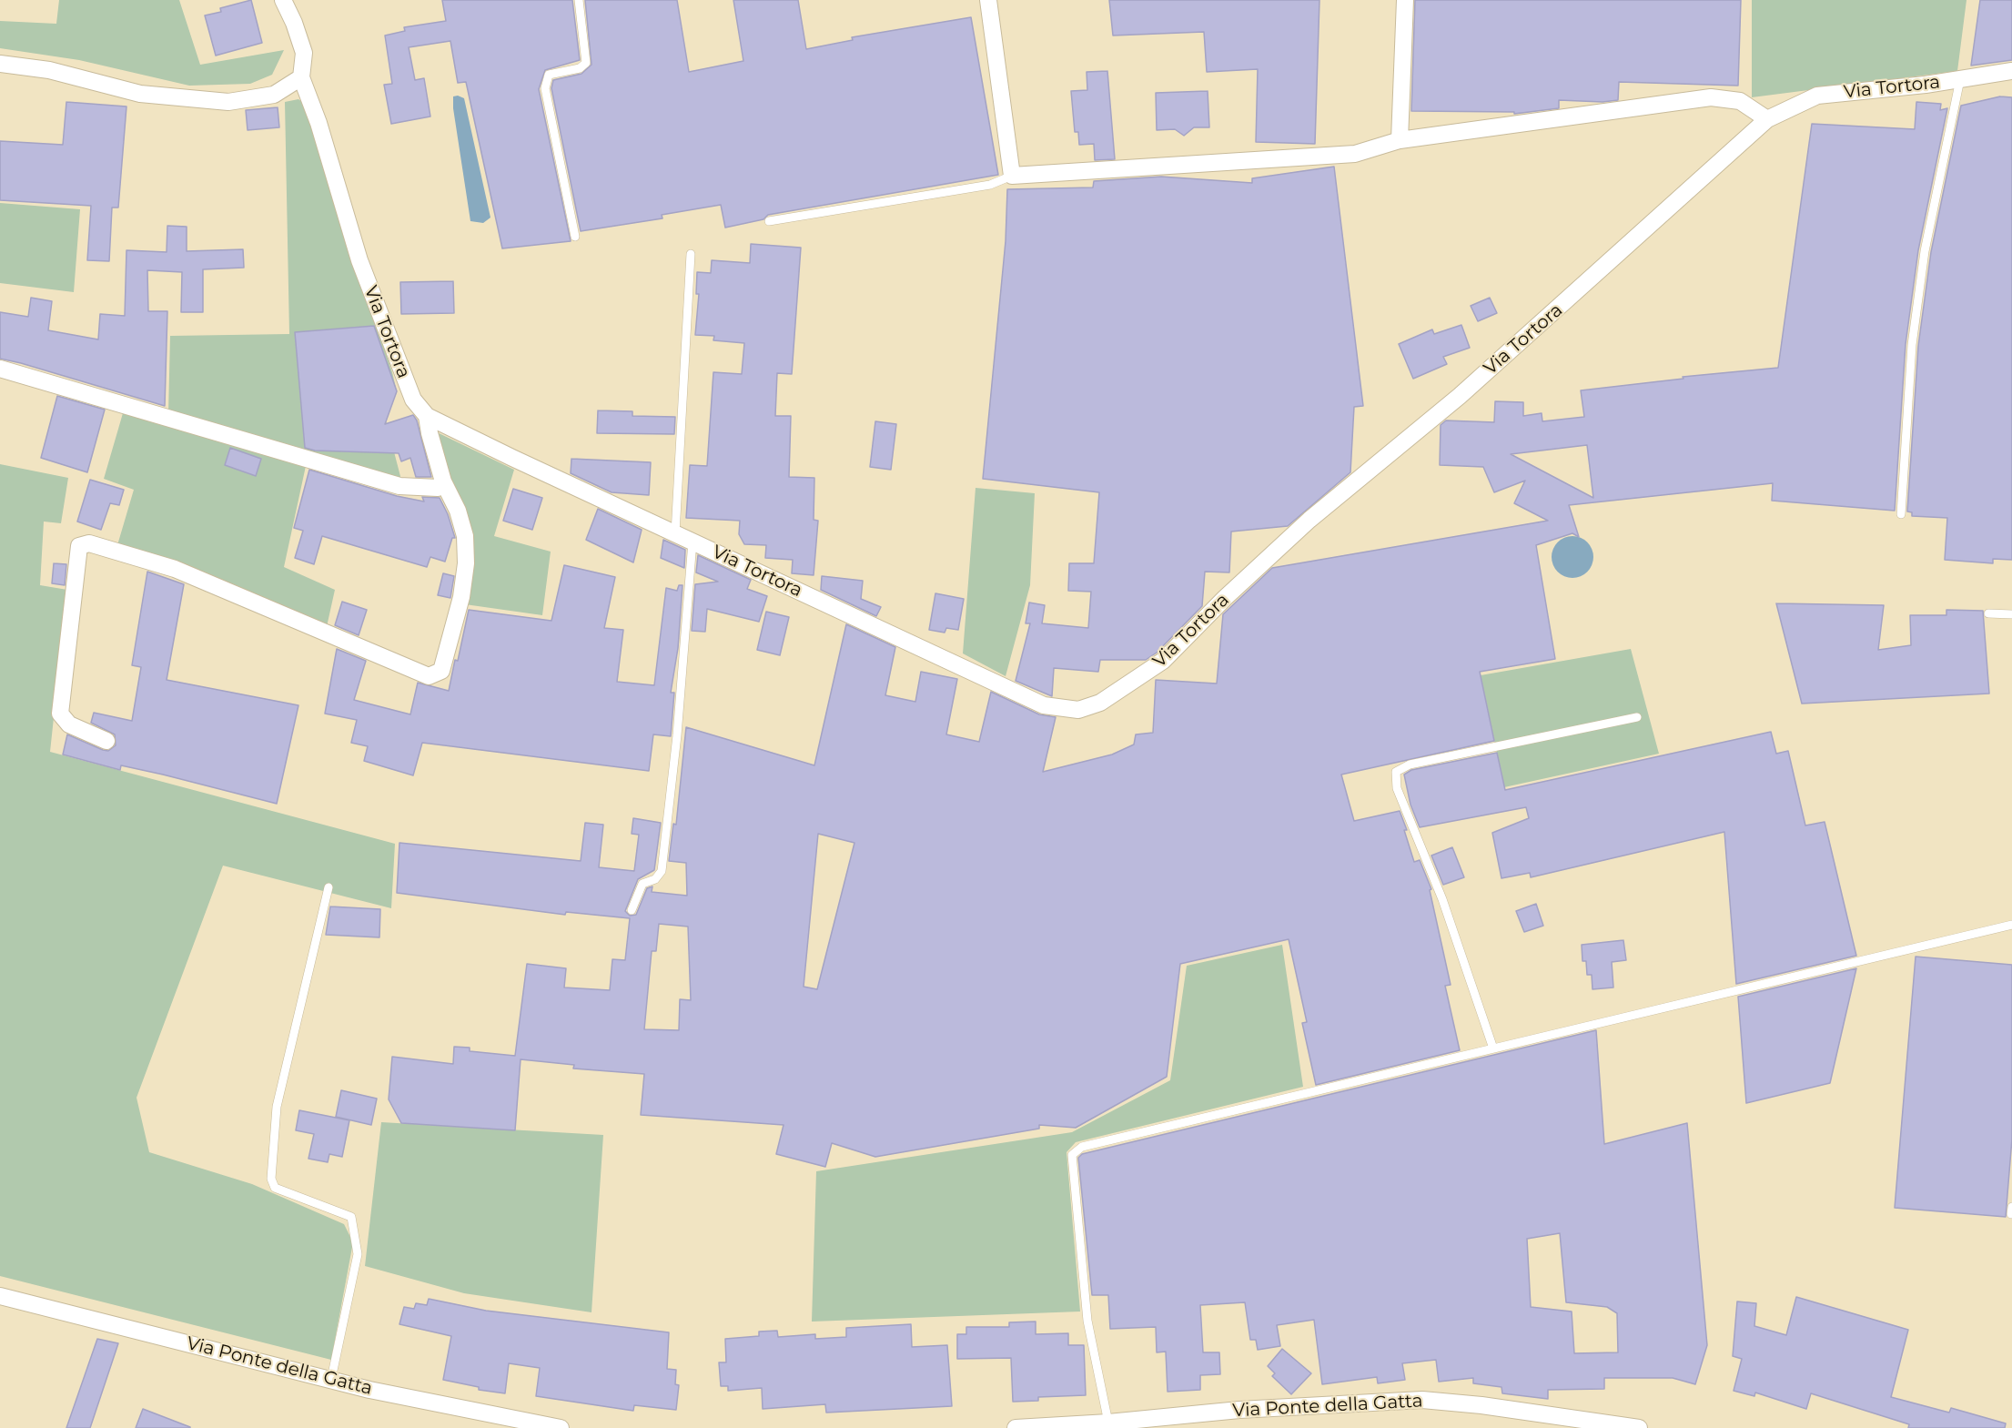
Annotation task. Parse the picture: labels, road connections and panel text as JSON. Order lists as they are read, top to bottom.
{
  "streets": {
    "street": ["Via Tortora", "Via Ponte della Gatta"]
  }
}
